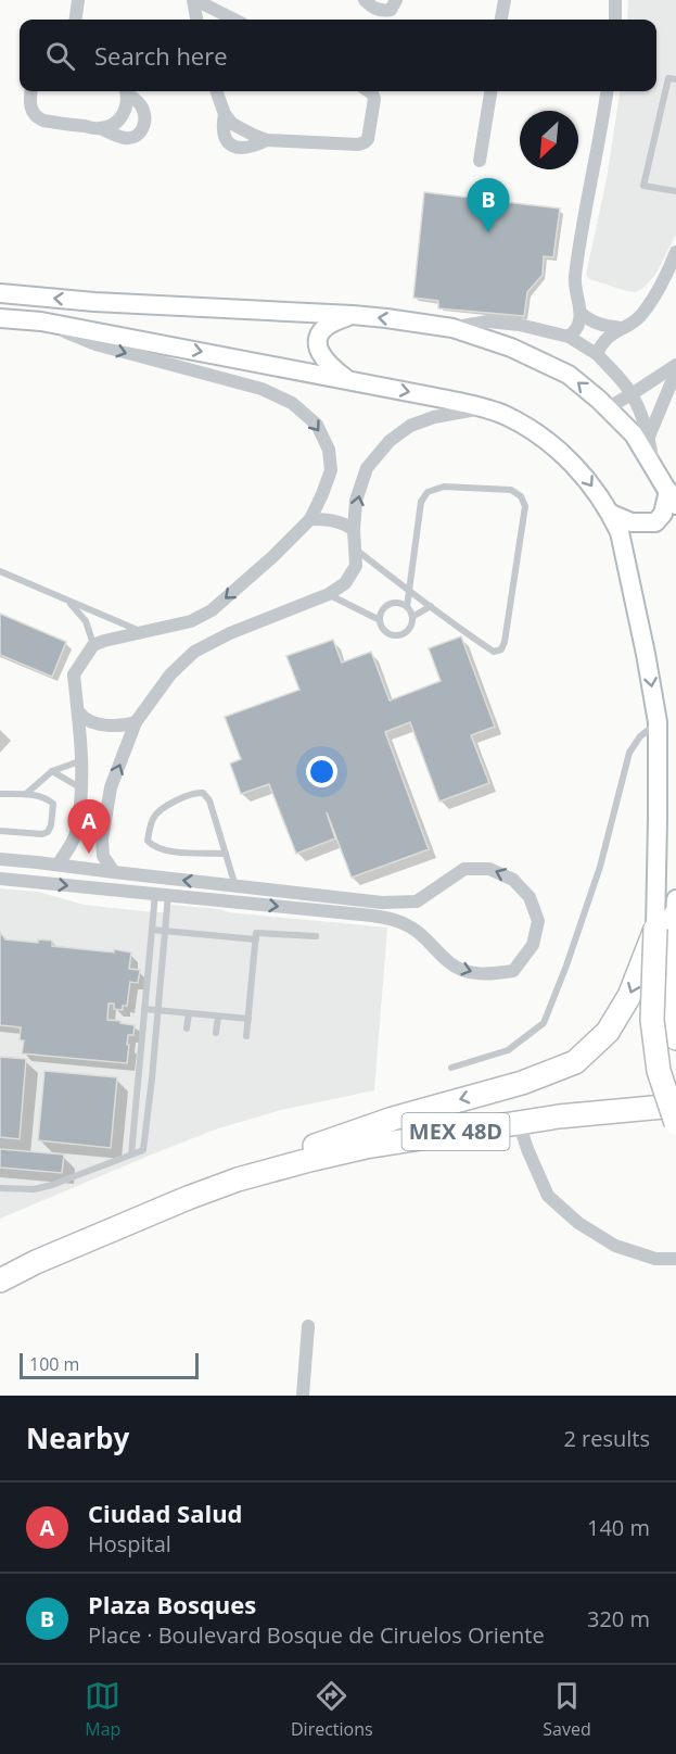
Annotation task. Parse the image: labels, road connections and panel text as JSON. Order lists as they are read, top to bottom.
{
  "streets": {
    "highway": ["MEX 48D"]
  },
  "scale_bar": "100 m",
  "north": "bottom left",
  "page": {
    "search": "Search here",
    "pins": ["B", "A"],
    "scale": "100 m",
    "heading": ["Nearby", "2 results"],
    "list": [
      {
        "mark": "A",
        "name": "Ciudad Salud",
        "note": "Hospital",
        "value": "140 m"
      },
      {
        "mark": "B",
        "name": "Plaza Bosques",
        "note": "Place · Boulevard Bosque de Ciruelos Oriente",
        "value": "320 m"
      }
    ],
    "nav": ["Map", "Directions", "Saved"]
  }
}
